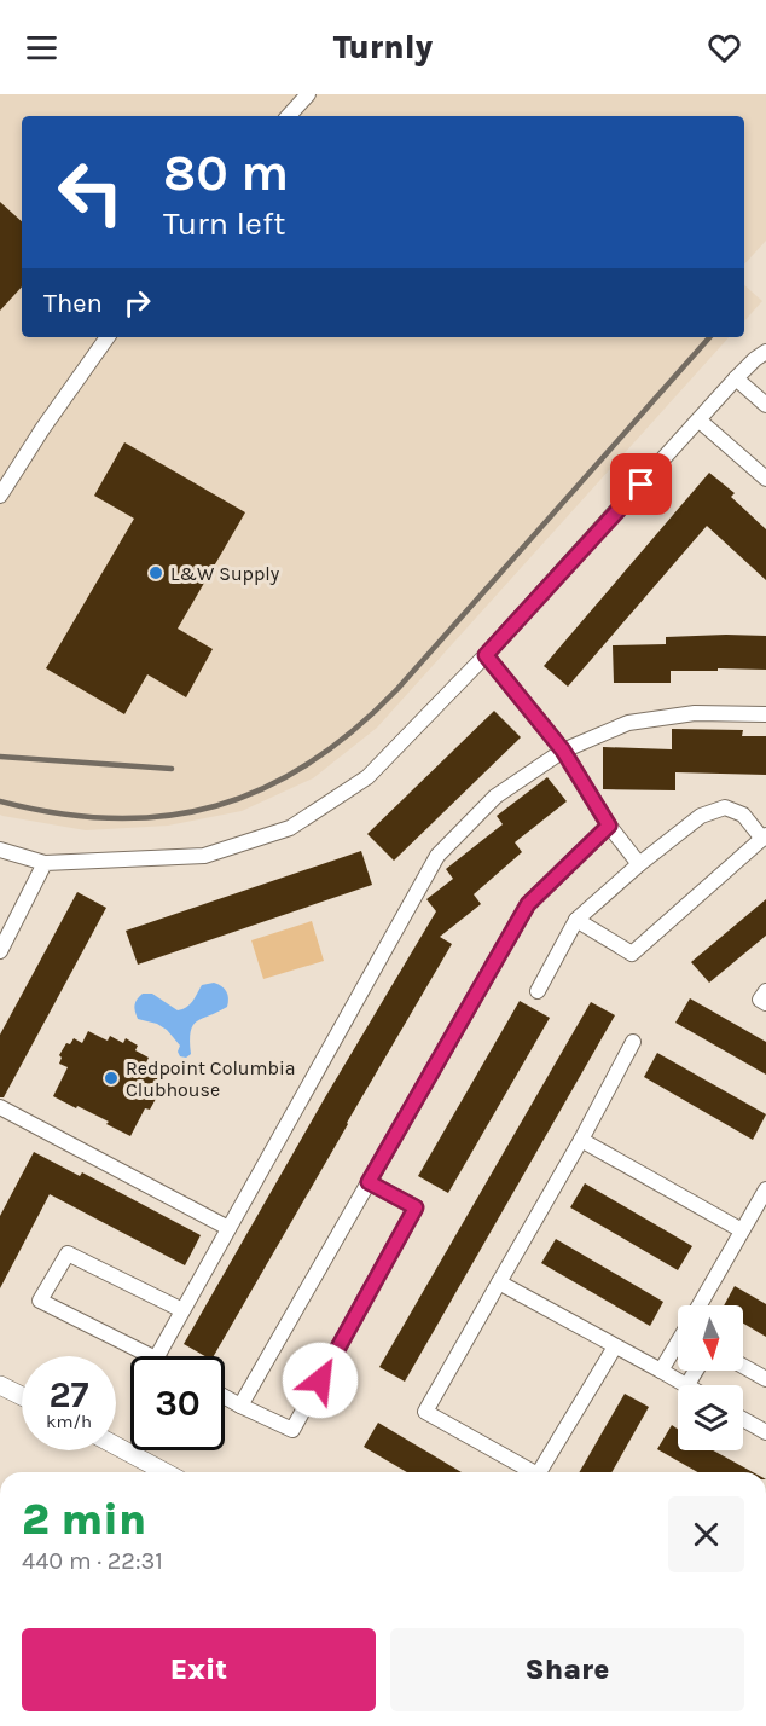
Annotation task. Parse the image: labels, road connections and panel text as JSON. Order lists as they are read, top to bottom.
{
  "places": ["L&W Supply", "Redpoint Columbia Clubhouse"],
  "north": "bottom",
  "page": {
    "header": "Turnly",
    "turn": ["80 m", "Turn left"],
    "then": "Then",
    "speed": "27 km/h",
    "limit": "30",
    "heading": ["2 min", "440 m · 22:31"],
    "buttons": ["Exit", "Share"]
  }
}
